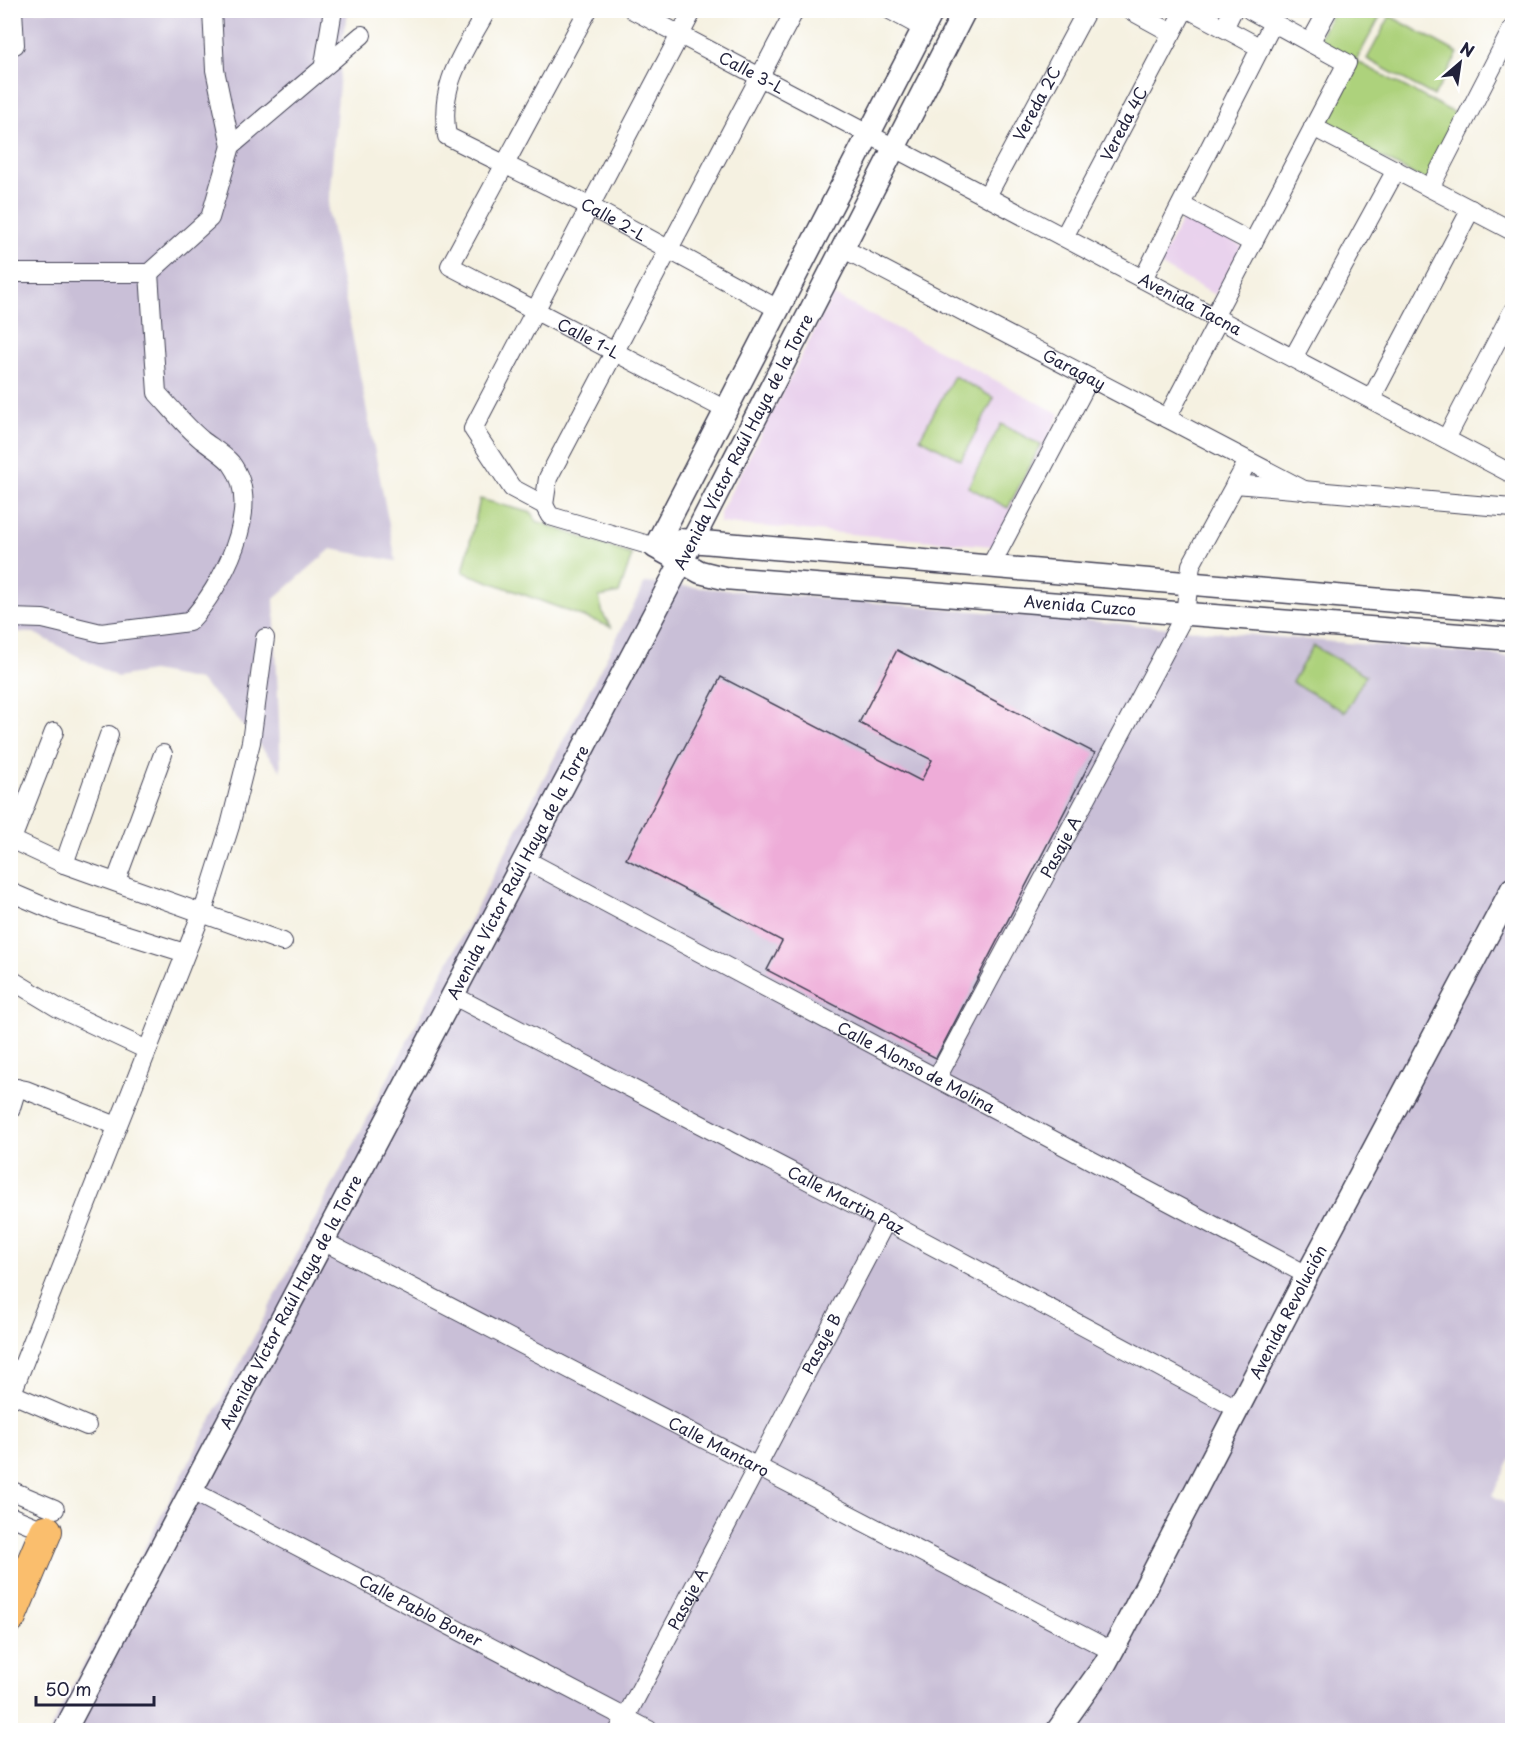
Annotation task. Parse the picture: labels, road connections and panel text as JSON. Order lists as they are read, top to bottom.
{
  "streets": {
    "street": [
      "Calle 3-L",
      "Vereda 2C",
      "Vereda 4C",
      "Calle 2-L",
      "Avenida Tacna",
      "Calle 1-L",
      "Garagay",
      "Avenida Víctor Raúl Haya de la Torre",
      "Avenida Cuzco",
      "Pasaje A",
      "Calle Alonso de Molina",
      "Calle Martin Paz",
      "Avenida Revolución",
      "Pasaje B",
      "Calle Mantaro",
      "Calle Pablo Boner"
    ]
  },
  "crossings": [
    ["Calle 3-L", "Avenida Tacna"],
    ["Calle 3-L", "Avenida Víctor Raúl Haya de la Torre"],
    ["Vereda 2C", "Avenida Tacna"],
    ["Vereda 4C", "Avenida Tacna"],
    ["Calle 2-L", "Calle 1-L"],
    ["Calle 2-L", "Avenida Víctor Raúl Haya de la Torre"],
    ["Avenida Tacna", "Avenida Víctor Raúl Haya de la Torre"],
    ["Calle 1-L", "Avenida Víctor Raúl Haya de la Torre"],
    ["Garagay", "Avenida Víctor Raúl Haya de la Torre"],
    ["Avenida Víctor Raúl Haya de la Torre", "Avenida Cuzco"],
    ["Avenida Víctor Raúl Haya de la Torre", "Calle Alonso de Molina"],
    ["Avenida Víctor Raúl Haya de la Torre", "Calle Martin Paz"],
    ["Avenida Víctor Raúl Haya de la Torre", "Calle Mantaro"],
    ["Avenida Víctor Raúl Haya de la Torre", "Calle Pablo Boner"],
    ["Avenida Cuzco", "Pasaje A"],
    ["Pasaje A", "Calle Alonso de Molina"],
    ["Pasaje A", "Pasaje B"],
    ["Pasaje A", "Calle Mantaro"],
    ["Pasaje A", "Calle Pablo Boner"],
    ["Calle Alonso de Molina", "Avenida Revolución"],
    ["Calle Martin Paz", "Avenida Revolución"],
    ["Calle Martin Paz", "Pasaje B"],
    ["Avenida Revolución", "Calle Mantaro"],
    ["Pasaje B", "Calle Mantaro"]
  ],
  "scale_bar": "50 m",
  "north": "top right"
}
